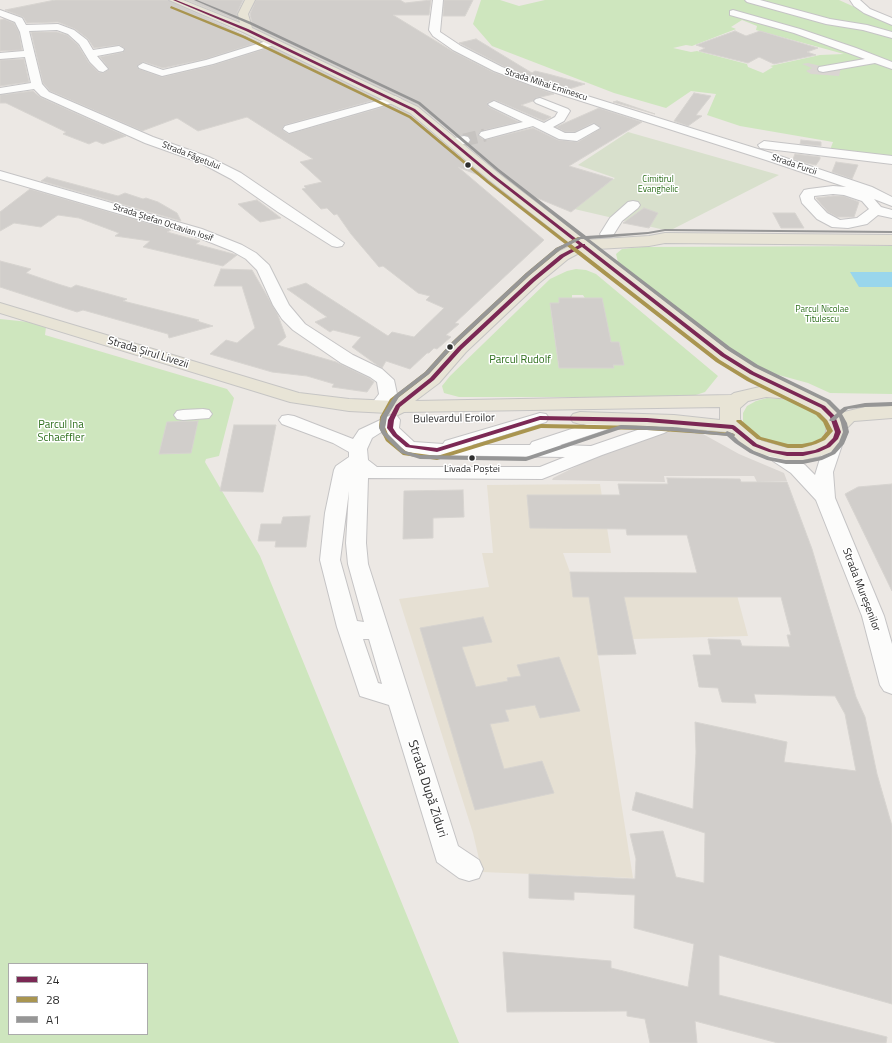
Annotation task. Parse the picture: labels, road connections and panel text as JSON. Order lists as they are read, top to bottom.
{
  "streets": {
    "main road": ["Strada Șirul Livezii", "Bulevardul Eroilor"],
    "street": [
      "Strada Mihai Eminescu",
      "Strada Făgetului",
      "Strada Furcii",
      "Strada Ștefan Octavian Iosif",
      "Strada Mureșenilor",
      "Strada După Ziduri"
    ]
  },
  "crossings": [
    ["Strada Mihai Eminescu", "Strada Furcii"],
    ["Strada Ștefan Octavian Iosif", "Strada Șirul Livezii"],
    ["Strada Ștefan Octavian Iosif", "Bulevardul Eroilor"],
    ["Strada Șirul Livezii", "Bulevardul Eroilor"],
    ["Bulevardul Eroilor", "Strada Mureșenilor"]
  ],
  "parks": [
    "Cimitirul Evanghelic",
    "Parcul Nicolae Titulescu",
    "Parcul Rudolf",
    "Parcul Ina Schaeffler"
  ],
  "places": ["Livada Poștei"],
  "lines": ["transit line 24", "transit line A1", "transit line 28"],
  "legend": ["24", "28", "A1"]
}
